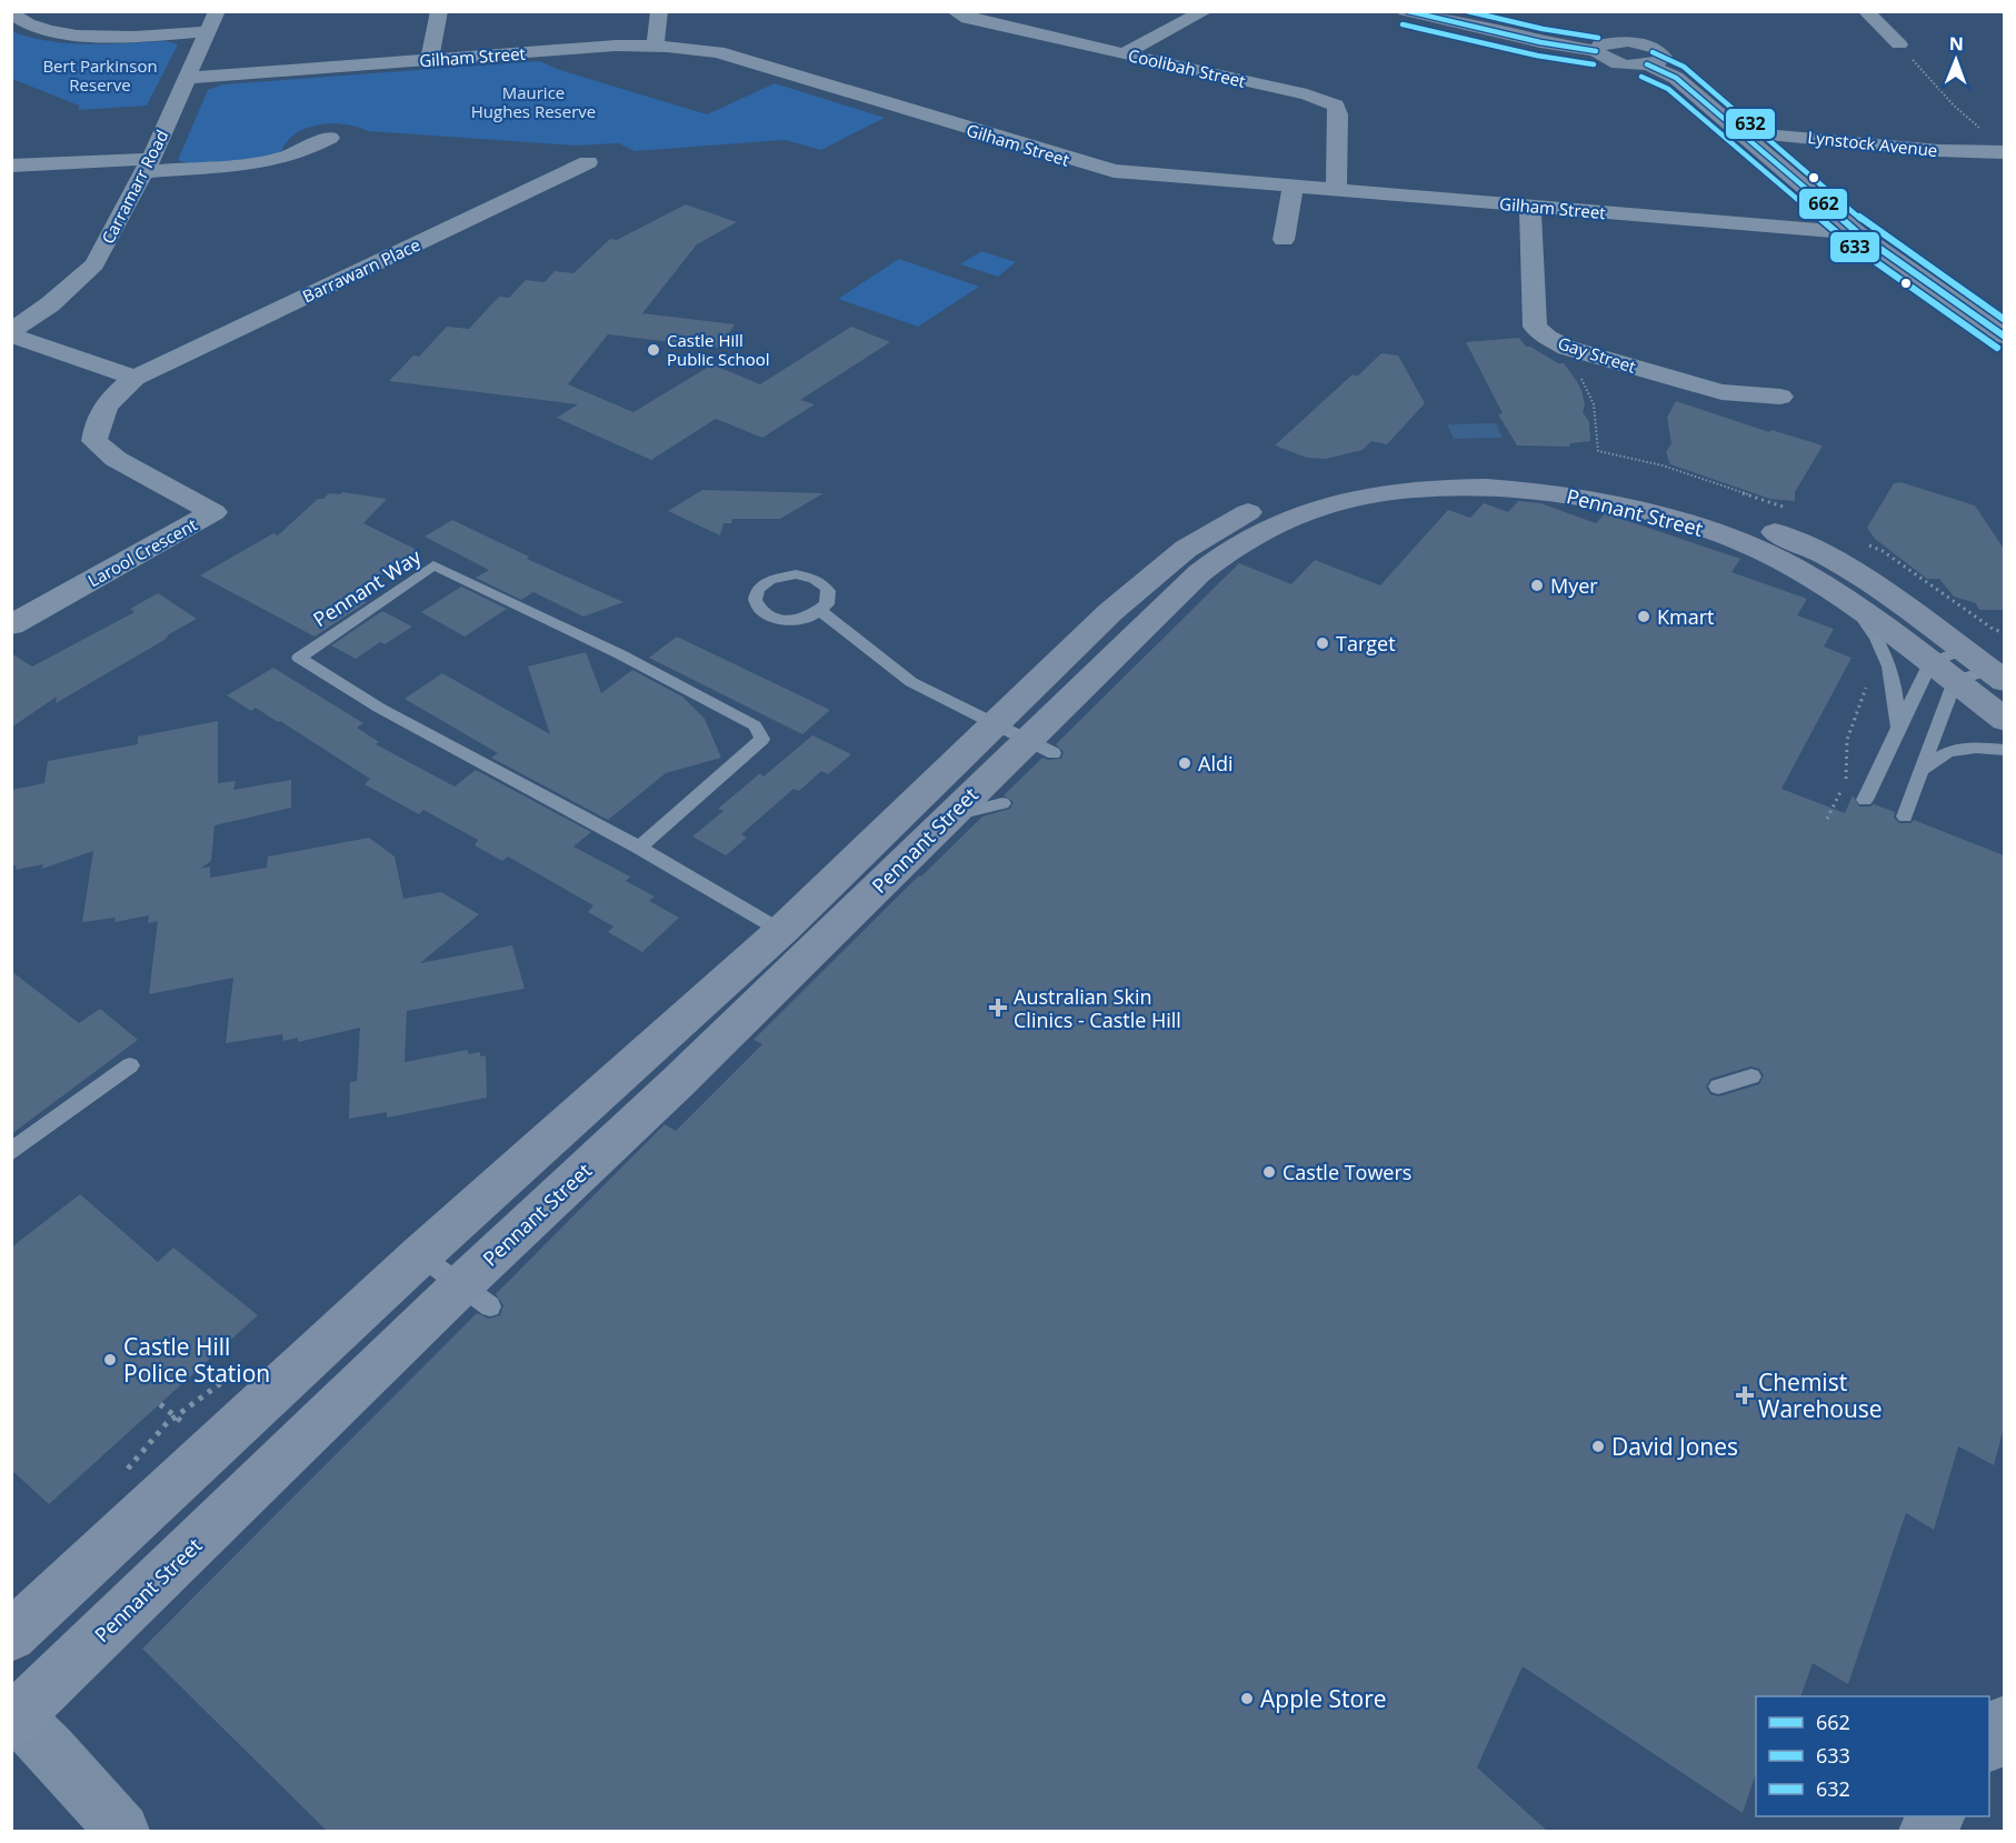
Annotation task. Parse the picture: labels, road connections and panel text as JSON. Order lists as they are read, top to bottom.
{
  "streets": {
    "main road": ["Pennant Street"],
    "street": [
      "Gilham Street",
      "Coolibah Street",
      "Lynstock Avenue",
      "Carramarr Road",
      "Barrawarn Place",
      "Gay Street",
      "Larool Crescent"
    ],
    "lane": ["Pennant Way"]
  },
  "crossings": [
    ["Gilham Street", "Coolibah Street"],
    ["Gilham Street", "Carramarr Road"],
    ["Gilham Street", "Gay Street"],
    ["Barrawarn Place", "Larool Crescent"],
    ["Pennant Street", "Pennant Way"]
  ],
  "parks": ["Bert Parkinson Reserve", "Maurice Hughes Reserve"],
  "places": {
    "other": [
      "Castle Hill Public School",
      "Myer",
      "Kmart",
      "Target",
      "Aldi",
      "Castle Towers",
      "Castle Hill Police Station",
      "David Jones",
      "Apple Store"
    ],
    "health": ["Australian Skin Clinics - Castle Hill", "Chemist Warehouse"]
  },
  "lines": ["transit line 662", "transit line 632", "transit line 633"],
  "legend": ["662", "633", "632"],
  "north": "top"
}
